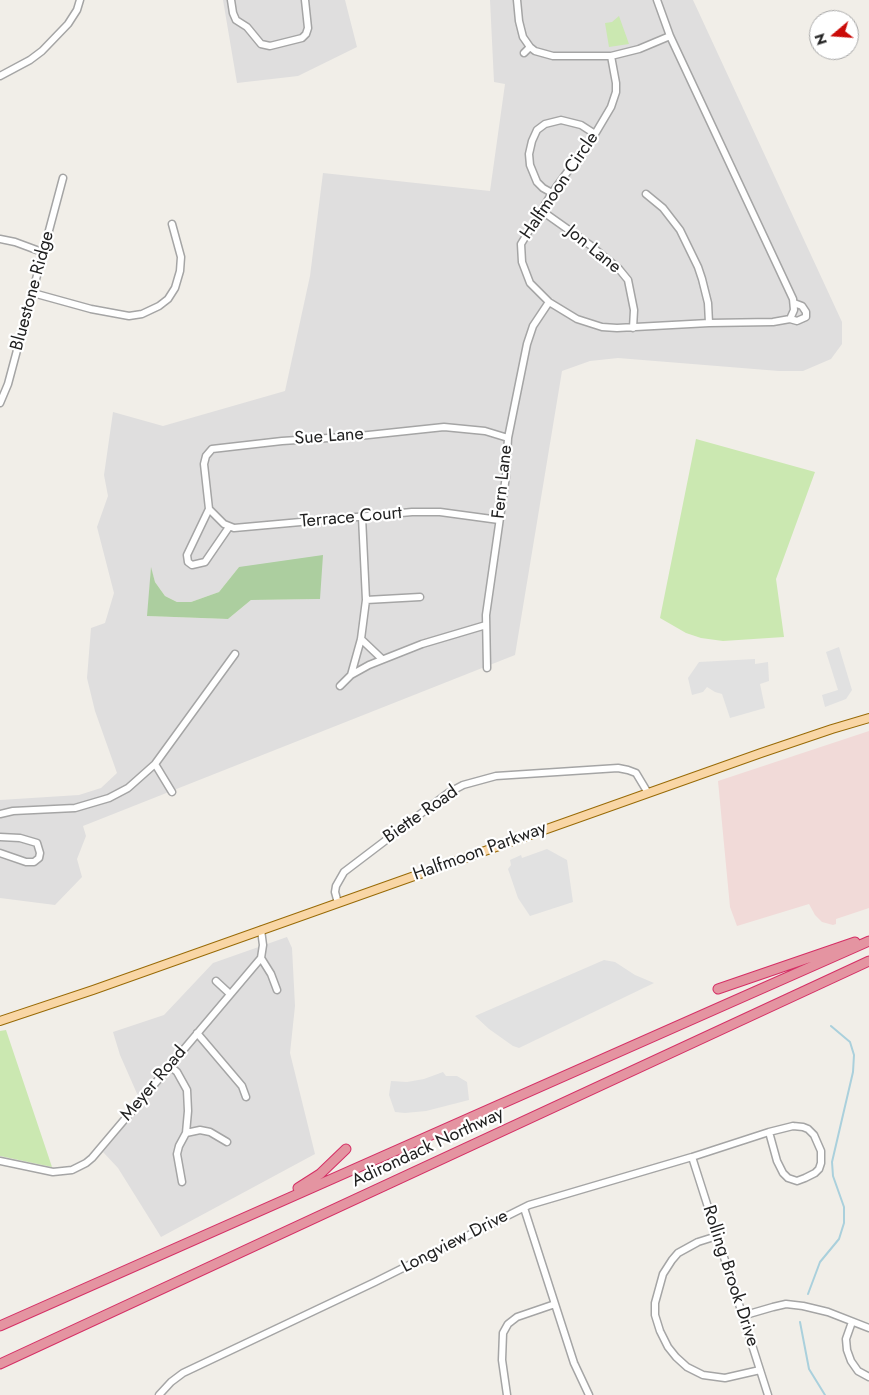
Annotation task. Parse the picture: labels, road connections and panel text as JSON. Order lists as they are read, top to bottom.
{
  "streets": {
    "highway": ["Adirondack Northway"],
    "main road": ["Halfmoon Parkway"],
    "street": [
      "Halfmoon Circle",
      "Jon Lane",
      "Bluestone Ridge",
      "Sue Lane",
      "Fern Lane",
      "Terrace Court",
      "Biette Road",
      "Meyer Road",
      "Longview Drive",
      "Rolling Brook Drive"
    ]
  },
  "crossings": [
    ["Halfmoon Circle", "Jon Lane"],
    ["Halfmoon Circle", "Fern Lane"],
    ["Sue Lane", "Fern Lane"],
    ["Fern Lane", "Terrace Court"],
    ["Biette Road", "Halfmoon Parkway"],
    ["Longview Drive", "Rolling Brook Drive"]
  ],
  "north": "left"
}
